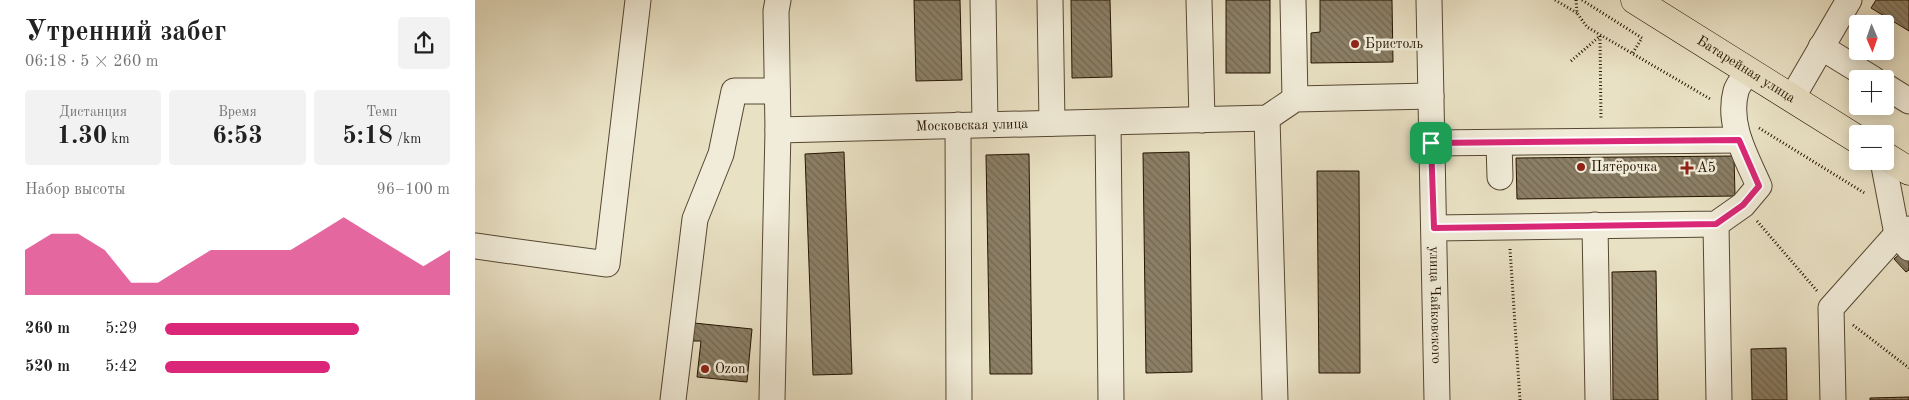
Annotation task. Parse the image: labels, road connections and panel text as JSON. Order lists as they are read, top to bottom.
{
  "streets": {
    "main road": ["Батарейная улица"],
    "street": ["Московская улица", "улица Чайковского"]
  },
  "places": {
    "other": ["Бристоль", "Пятёрочка", "Ozon"],
    "health": ["А5"]
  },
  "north": "bottom",
  "page": {
    "heading": ["Утренний забег", "06:18 · 5 × 260 m"],
    "map_buttons": ["+", "−"],
    "stats": [
      ["Дистанция", "1.30 km"],
      ["Время", "6:53"],
      ["Темп", "5:18 /km"]
    ],
    "chart": ["Набор высоты", "96–100 m"],
    "list": [
      {
        "name": "260 m",
        "note": "5:29"
      },
      {
        "name": "520 m",
        "note": "5:42"
      }
    ]
  }
}
